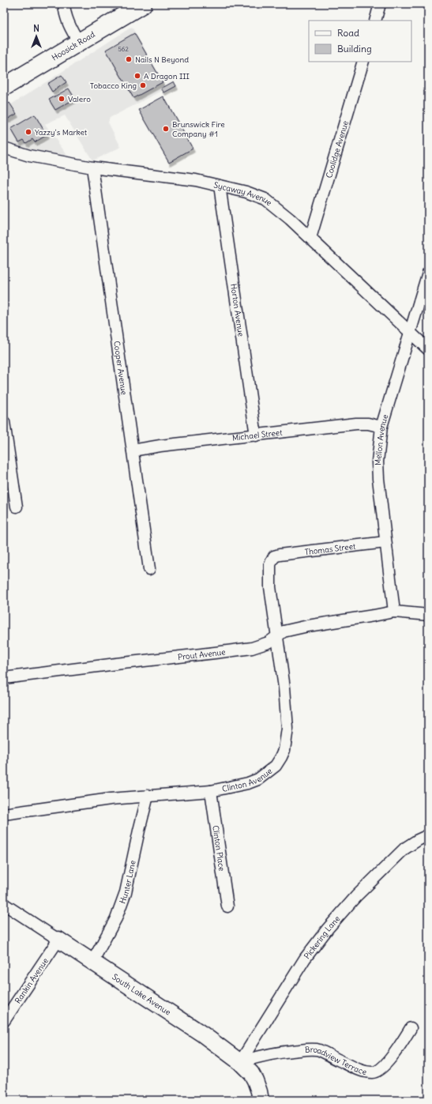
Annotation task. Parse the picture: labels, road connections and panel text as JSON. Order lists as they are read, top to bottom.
{
  "streets": {
    "highway": ["Hoosick Road"],
    "street": [
      "Coolidge Avenue",
      "Sycaway Avenue",
      "Horton Avenue",
      "Cooper Avenue",
      "Michael Street",
      "Mellon Avenue",
      "Thomas Street",
      "Prout Avenue",
      "Clinton Avenue",
      "Clinton Place",
      "Hunter Lane",
      "Pickering Lane",
      "Rankin Avenue",
      "South Lake Avenue",
      "Broadview Terrace"
    ]
  },
  "crossings": [
    ["Coolidge Avenue", "Sycaway Avenue"],
    ["Sycaway Avenue", "Horton Avenue"],
    ["Sycaway Avenue", "Cooper Avenue"],
    ["Sycaway Avenue", "Mellon Avenue"],
    ["Horton Avenue", "Michael Street"],
    ["Cooper Avenue", "Michael Street"],
    ["Michael Street", "Mellon Avenue"],
    ["Mellon Avenue", "Thomas Street"],
    ["Mellon Avenue", "Prout Avenue"],
    ["Thomas Street", "Clinton Avenue"],
    ["Prout Avenue", "Clinton Avenue"],
    ["Clinton Avenue", "Clinton Place"],
    ["Clinton Avenue", "Hunter Lane"],
    ["Hunter Lane", "South Lake Avenue"],
    ["Pickering Lane", "South Lake Avenue"],
    ["Pickering Lane", "Broadview Terrace"],
    ["Rankin Avenue", "South Lake Avenue"],
    ["South Lake Avenue", "Broadview Terrace"]
  ],
  "places": [
    "Nails N Beyond",
    "A Dragon III",
    "Tobacco King",
    "Valero",
    "Brunswick Fire Company #1",
    "Yazzy's Market"
  ],
  "house_numbers": ["562"],
  "legend": ["Road", "Building"],
  "north": "top"
}
